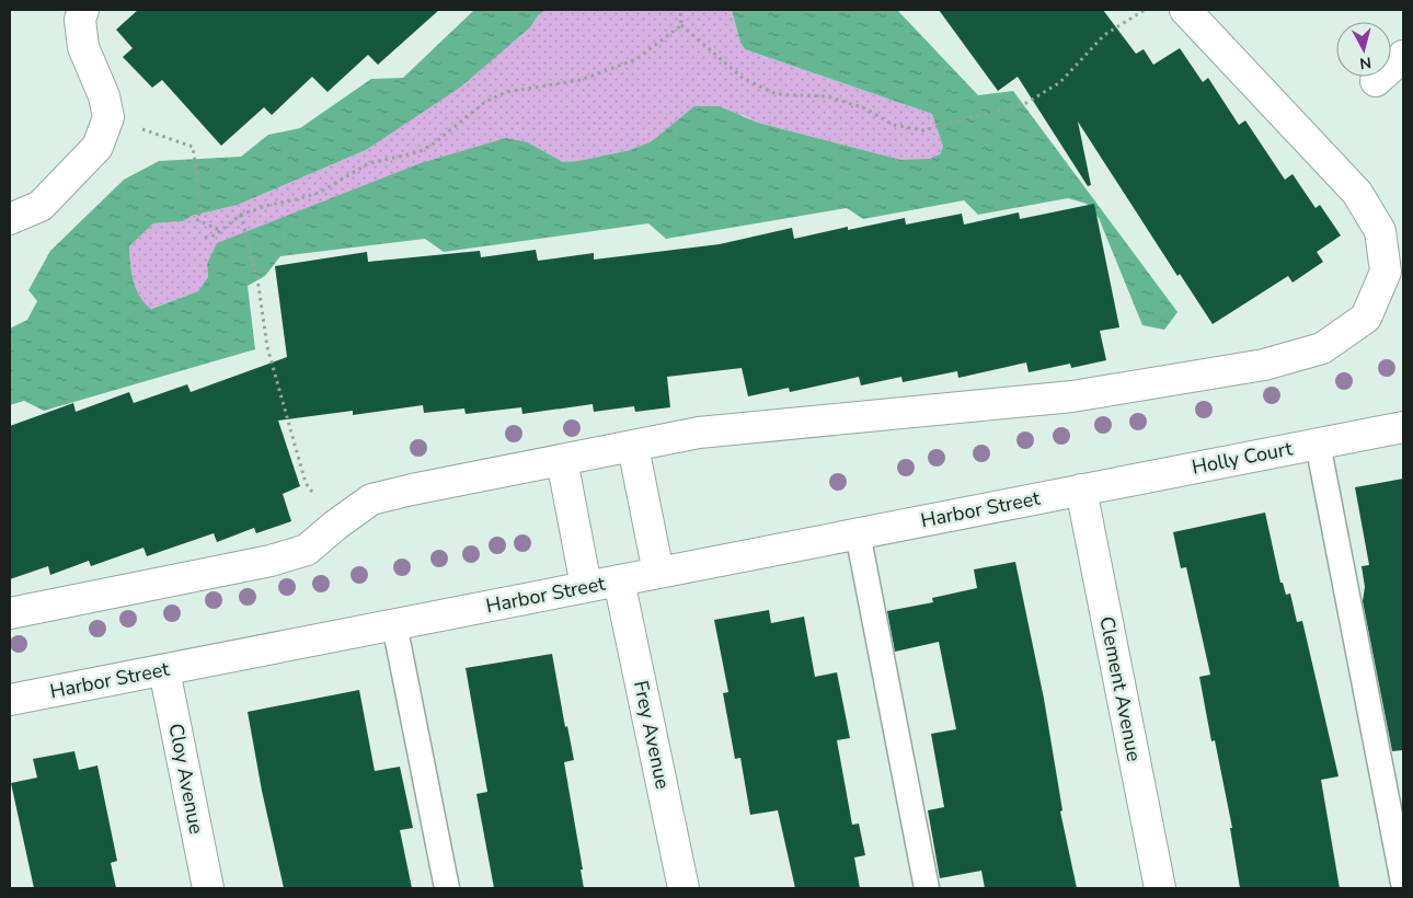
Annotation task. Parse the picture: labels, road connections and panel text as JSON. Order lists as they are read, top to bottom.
{
  "streets": {
    "street": [
      "Holly Court",
      "Harbor Street",
      "Clement Avenue",
      "Frey Avenue",
      "Cloy Avenue"
    ]
  },
  "crossings": [
    ["Holly Court", "Harbor Street"],
    ["Holly Court", "Clement Avenue"],
    ["Harbor Street", "Clement Avenue"],
    ["Harbor Street", "Frey Avenue"],
    ["Harbor Street", "Cloy Avenue"]
  ],
  "north": "bottom"
}
